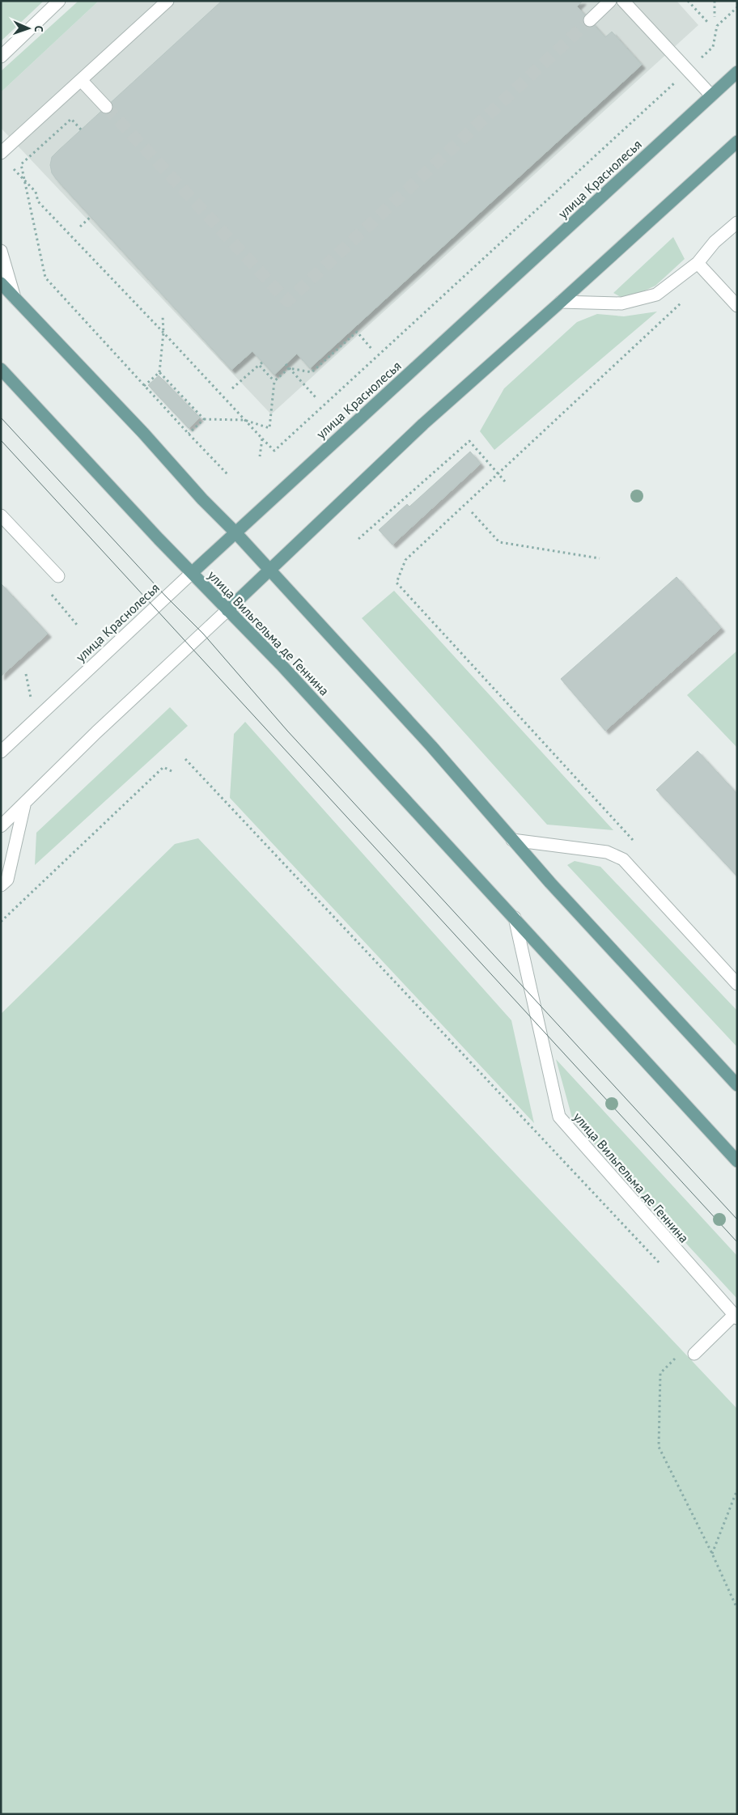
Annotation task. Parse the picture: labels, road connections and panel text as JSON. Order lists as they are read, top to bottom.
{
  "streets": {
    "main road": ["улица Краснолесья", "улица Вильгельма де Геннина"]
  },
  "crossings": [
    ["улица Краснолесья", "улица Вильгельма де Геннина"]
  ],
  "north": "right"
}
